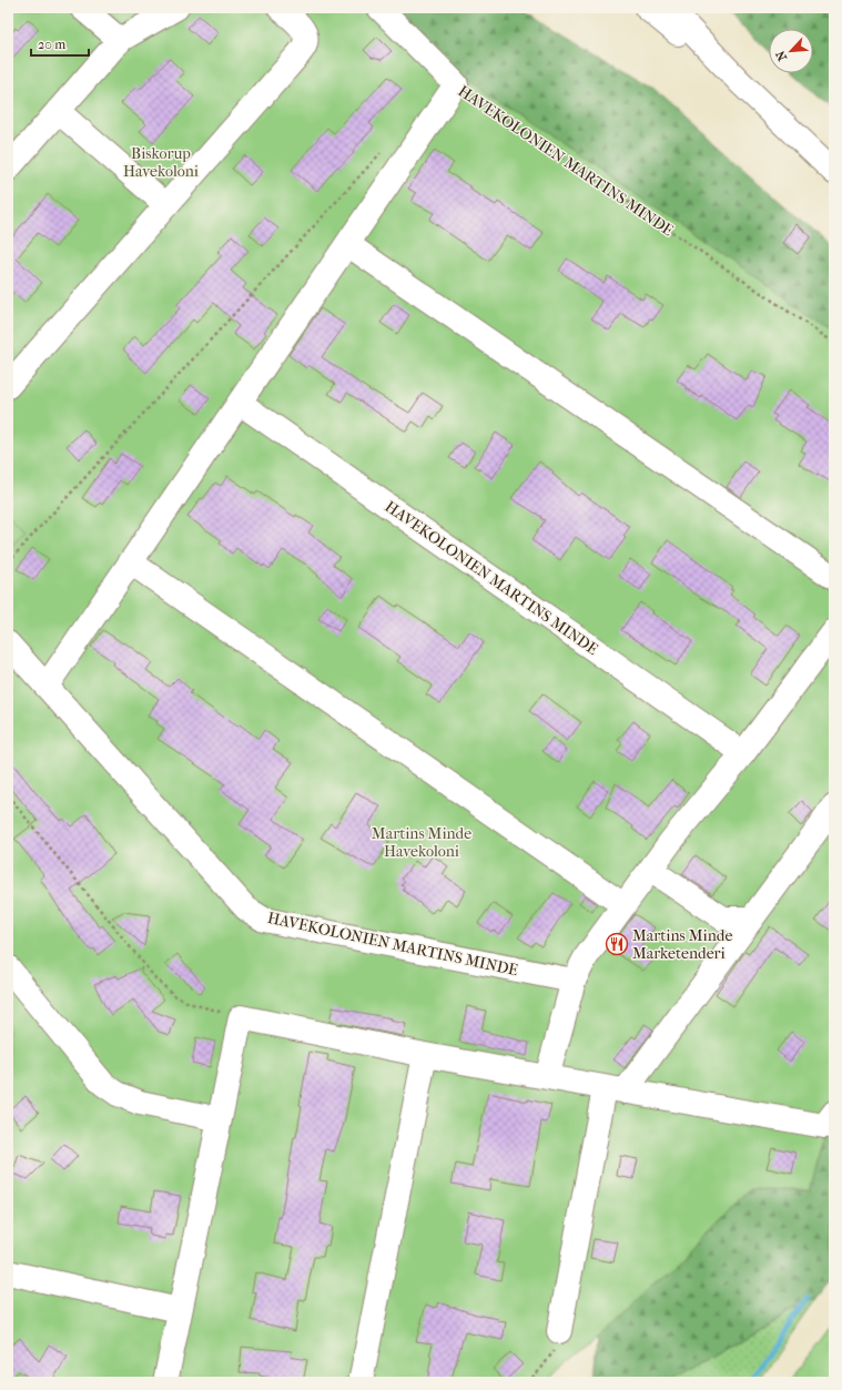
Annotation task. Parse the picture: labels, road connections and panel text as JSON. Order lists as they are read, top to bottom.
{
  "streets": {
    "main road": ["HAVEKOLONIEN MARTINS MINDE"]
  },
  "parks": ["Biskorup Havekoloni", "Martins Minde Havekoloni"],
  "places": {
    "restaurant": ["Martins Minde Marketenderi"]
  },
  "scale_bar": "20 m",
  "north": "bottom left"
}
